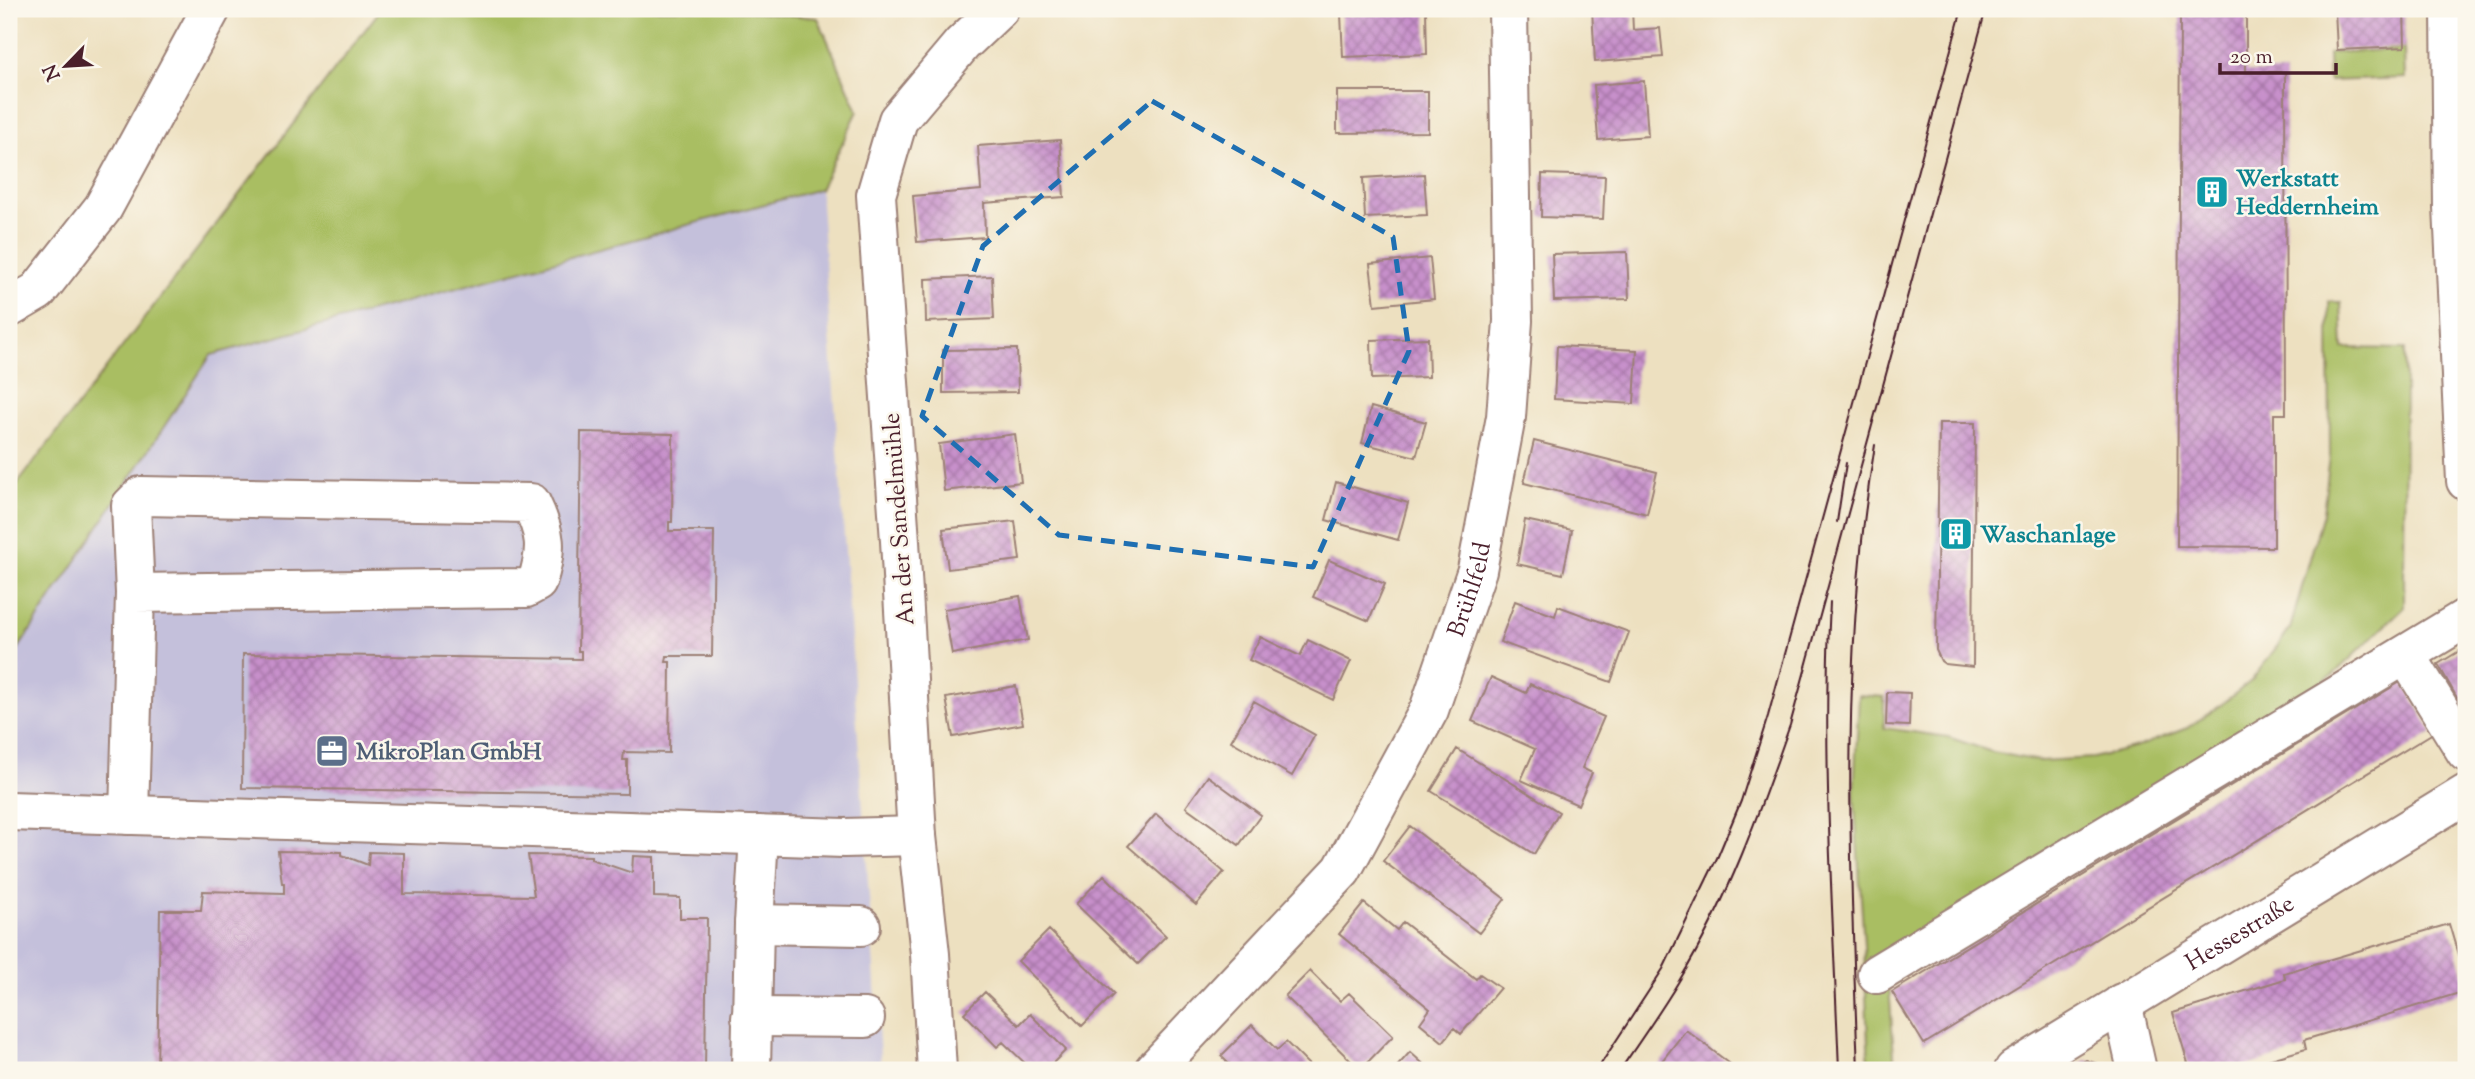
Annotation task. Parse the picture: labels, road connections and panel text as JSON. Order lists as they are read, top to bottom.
{
  "streets": {
    "street": ["An der Sandelmühle", "Brühlfeld", "Hessestraße"]
  },
  "places": {
    "building": ["Werkstatt Heddernheim", "Waschanlage"],
    "office": ["MikroPlan GmbH"]
  },
  "scale_bar": "20 m",
  "north": "bottom left"
}
